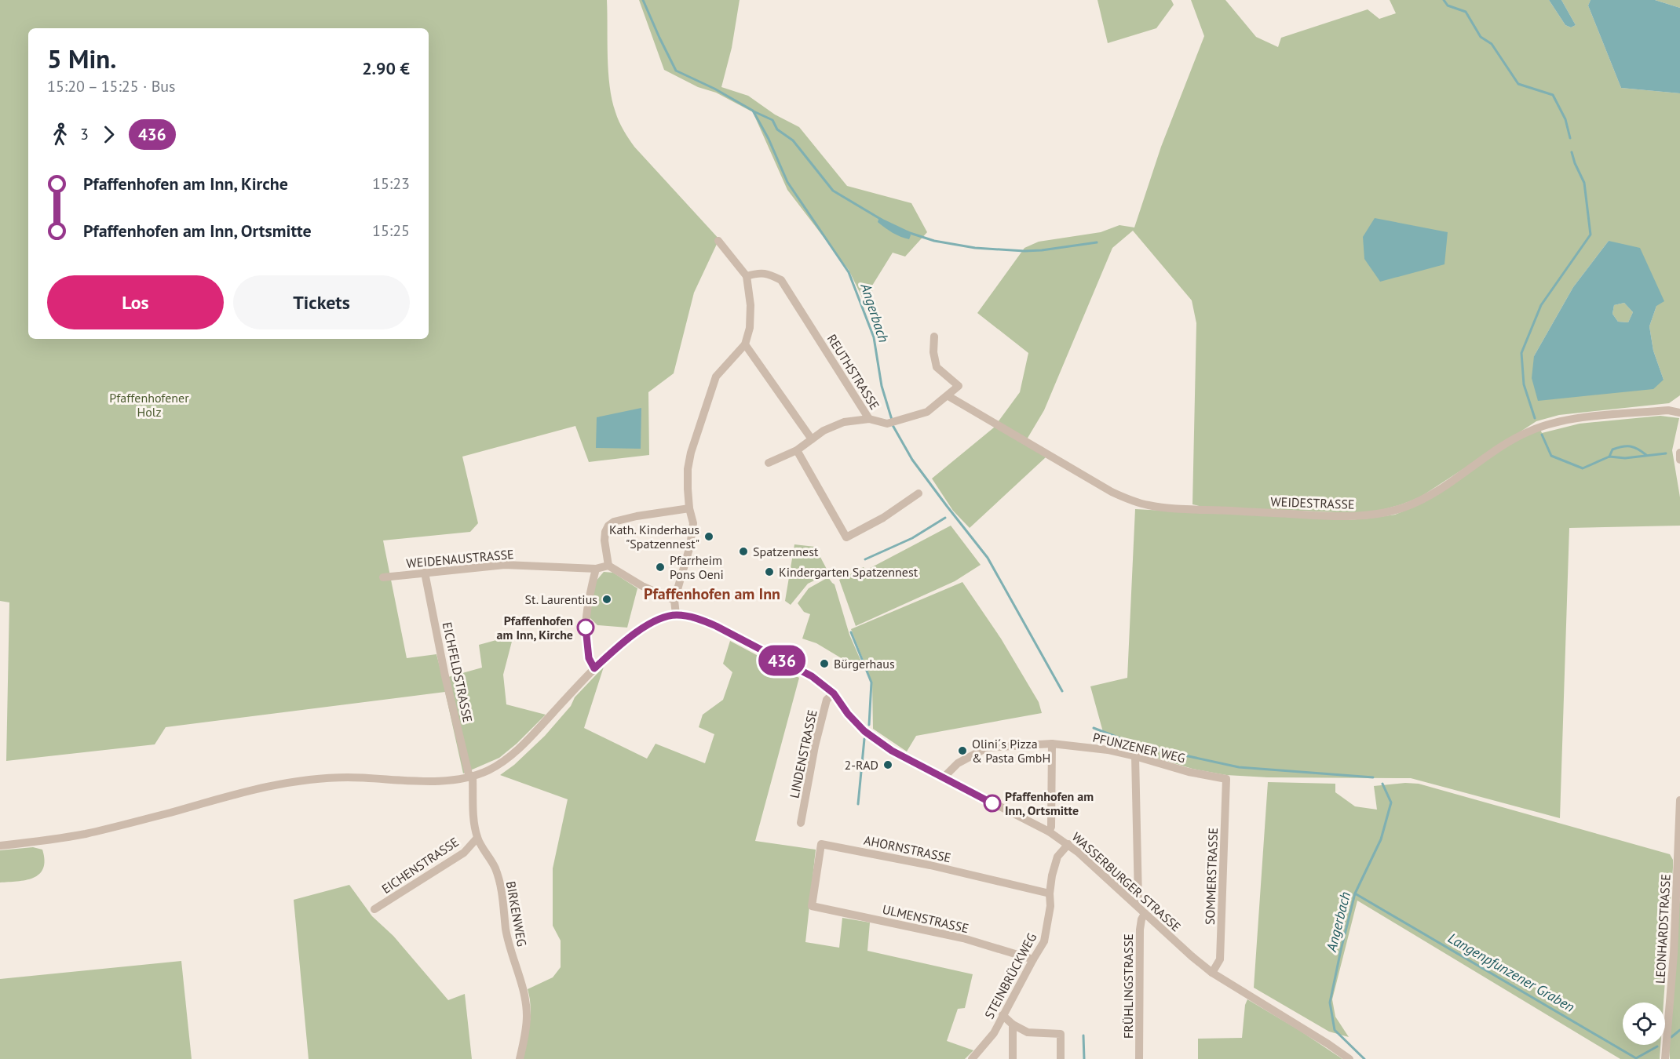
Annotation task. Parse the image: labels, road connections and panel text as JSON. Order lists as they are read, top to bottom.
{
  "streets": {
    "street": [
      "REUTHSTRASSE",
      "WEIDESTRASSE",
      "WEIDENAUSTRASSE",
      "EICHFELDSTRASSE",
      "PFUNZENER WEG",
      "LINDENSTRASSE",
      "AHORNSTRASSE",
      "EICHENSTRASSE",
      "SOMMERSTRASSE",
      "WASSERBURGER STRASSE",
      "BIRKENWEG",
      "ULMENSTRASSE",
      "LEONHARDSTRASSE",
      "STEINBRÜCKWEG",
      "FRÜHLINGSTRASSE"
    ]
  },
  "crossings": [
    ["REUTHSTRASSE", "WEIDESTRASSE"],
    ["WEIDENAUSTRASSE", "EICHFELDSTRASSE"],
    ["EICHFELDSTRASSE", "WASSERBURGER STRASSE"],
    ["EICHFELDSTRASSE", "BIRKENWEG"],
    ["PFUNZENER WEG", "SOMMERSTRASSE"],
    ["PFUNZENER WEG", "WASSERBURGER STRASSE"],
    ["LINDENSTRASSE", "WASSERBURGER STRASSE"],
    ["AHORNSTRASSE", "ULMENSTRASSE"],
    ["AHORNSTRASSE", "STEINBRÜCKWEG"],
    ["EICHENSTRASSE", "BIRKENWEG"],
    ["SOMMERSTRASSE", "WASSERBURGER STRASSE"],
    ["WASSERBURGER STRASSE", "BIRKENWEG"],
    ["WASSERBURGER STRASSE", "STEINBRÜCKWEG"],
    ["WASSERBURGER STRASSE", "FRÜHLINGSTRASSE"],
    ["ULMENSTRASSE", "STEINBRÜCKWEG"]
  ],
  "districts": ["Pfaffenhofen am Inn"],
  "water": ["Angerbach", "Langenpfunzener Graben"],
  "parks": ["Pfaffenhofener Holz"],
  "places": [
    "Kath. Kinderhaus \"Spatzennest\"",
    "Spatzennest",
    "Pfarrheim Pons Oeni",
    "Kindergarten Spatzennest",
    "St. Laurentius",
    "Pfaffenhofen am Inn, Kirche",
    "Bürgerhaus",
    "Olini´s Pizza & Pasta GmbH",
    "2-RAD",
    "Pfaffenhofen am Inn, Ortsmitte"
  ],
  "lines": ["bus line 436"],
  "page": {
    "on_map": "436",
    "heading": ["5 Min.", "15:20 – 15:25 · Bus", "2.90 €"],
    "legs": ["3", "436"],
    "list": [
      {
        "name": "Pfaffenhofen am Inn, Kirche",
        "value": "15:23"
      },
      {
        "name": "Pfaffenhofen am Inn, Ortsmitte",
        "value": "15:25"
      }
    ],
    "buttons": ["Los", "Tickets"]
  }
}
